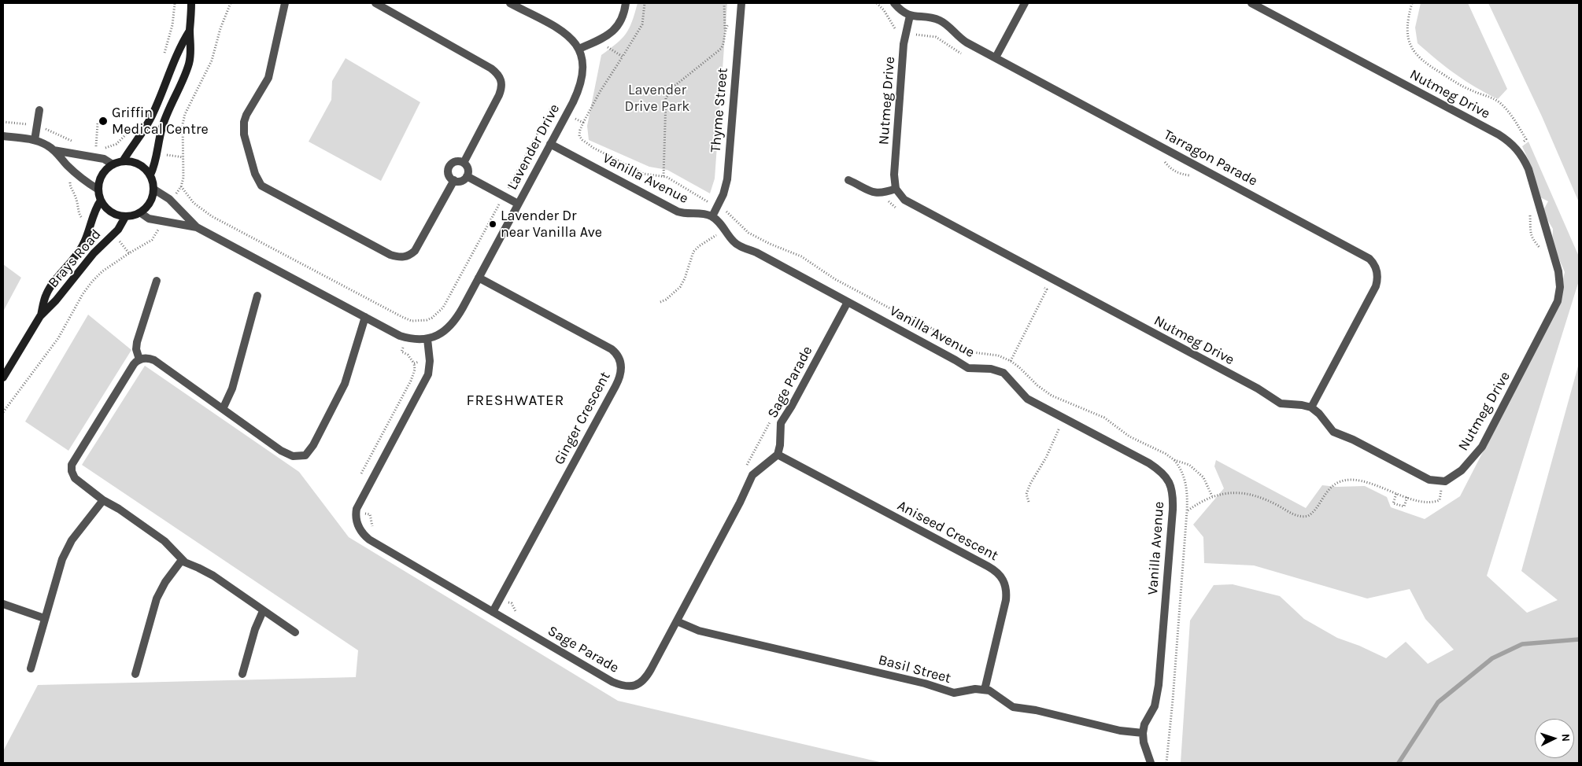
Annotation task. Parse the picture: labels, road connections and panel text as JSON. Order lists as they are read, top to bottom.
{
  "streets": {
    "main road": ["Brays Road"],
    "street": [
      "Nutmeg Drive",
      "Thyme Street",
      "Lavender Drive",
      "Tarragon Parade",
      "Vanilla Avenue",
      "Sage Parade",
      "Ginger Crescent",
      "Aniseed Crescent",
      "Basil Street"
    ]
  },
  "crossings": [
    ["Nutmeg Drive", "Tarragon Parade"],
    ["Thyme Street", "Vanilla Avenue"],
    ["Lavender Drive", "Vanilla Avenue"],
    ["Lavender Drive", "Brays Road"],
    ["Lavender Drive", "Sage Parade"],
    ["Lavender Drive", "Ginger Crescent"],
    ["Vanilla Avenue", "Sage Parade"],
    ["Sage Parade", "Ginger Crescent"],
    ["Sage Parade", "Aniseed Crescent"],
    ["Sage Parade", "Basil Street"],
    ["Aniseed Crescent", "Basil Street"]
  ],
  "districts": ["FRESHWATER"],
  "parks": ["Lavender Drive Park"],
  "places": ["Griffin Medical Centre", "Lavender Dr near Vanilla Ave"],
  "north": "right"
}
